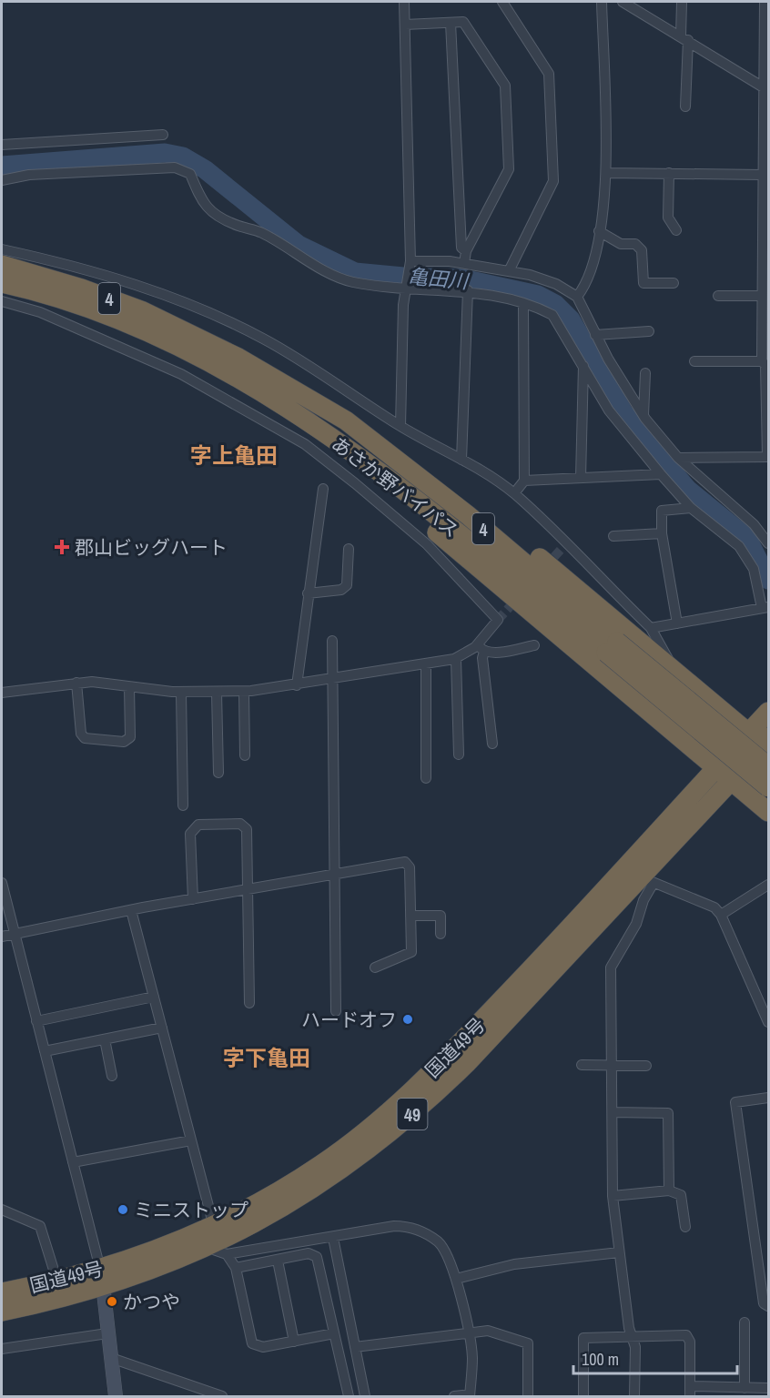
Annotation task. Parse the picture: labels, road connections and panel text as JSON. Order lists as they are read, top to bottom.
{
  "streets": {
    "highway": [
      "4",
      "あさか野バイパス",
      "国道49号",
      "49"
    ]
  },
  "districts": ["字上亀田", "字下亀田"],
  "water": ["亀田川"],
  "places": {
    "health": ["郡山ビッグハート"],
    "other": ["ハードオフ", "ミニストップ", "かつや"]
  },
  "scale_bar": "100 m"
}
